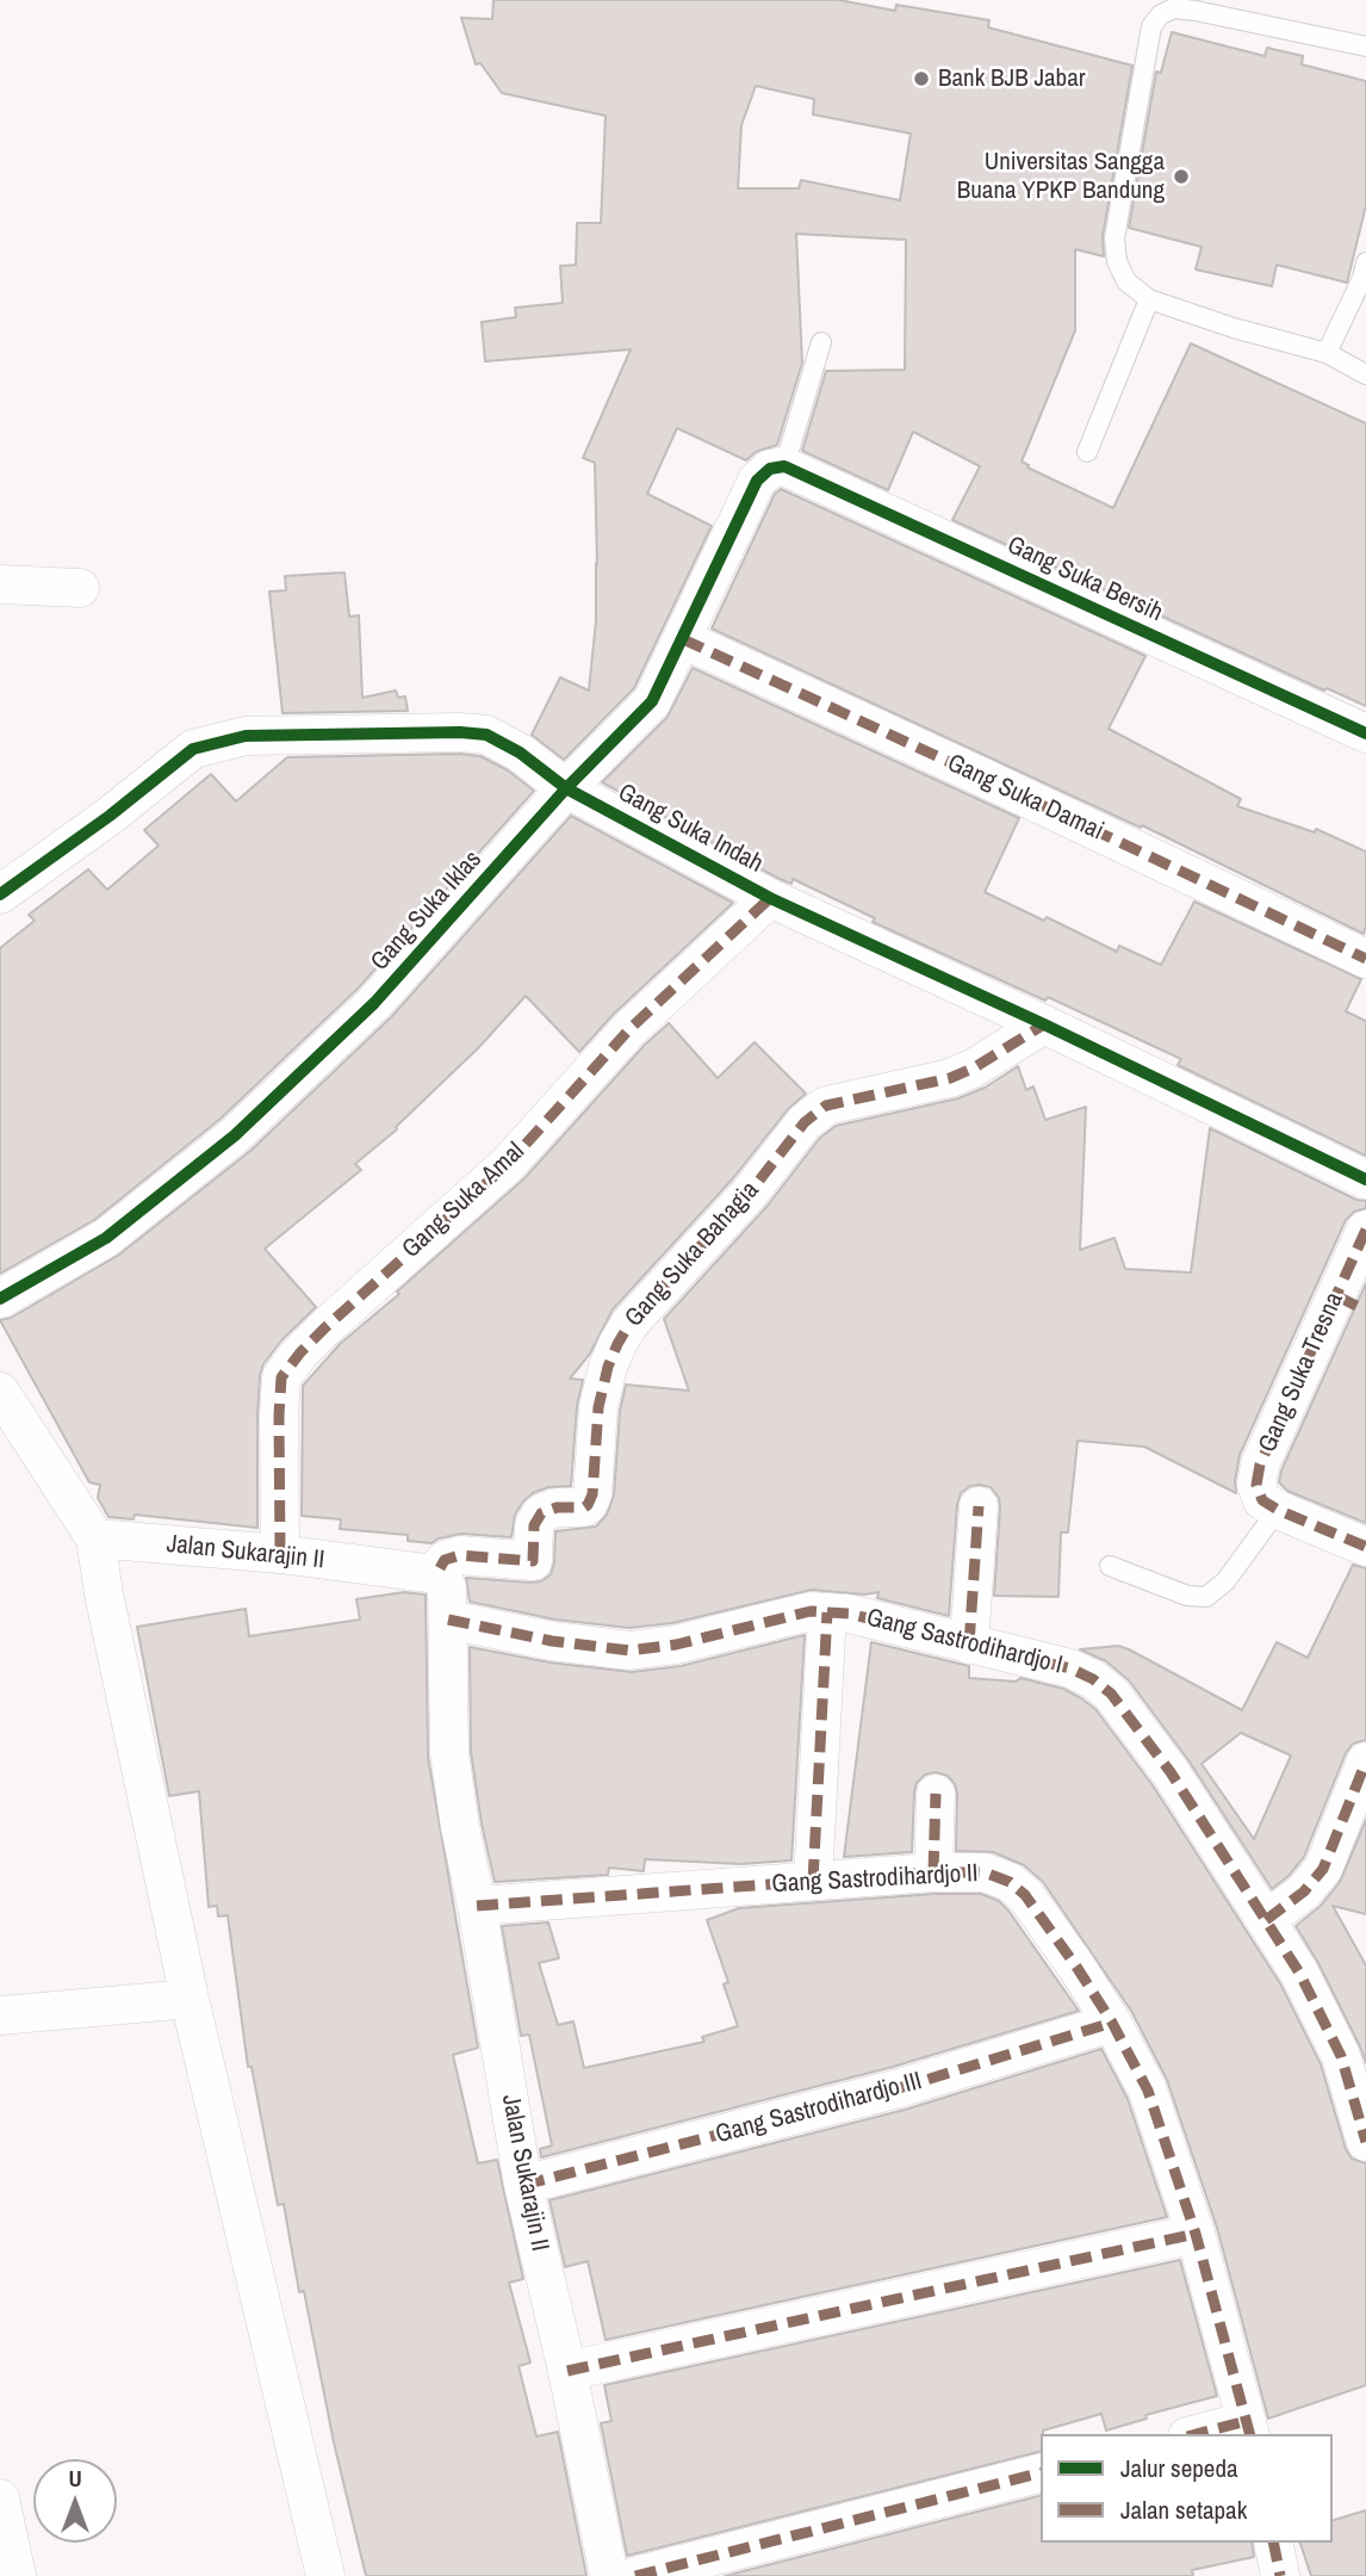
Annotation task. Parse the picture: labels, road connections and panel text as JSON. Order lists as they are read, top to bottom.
{
  "streets": {
    "street": [
      "Gang Suka Bersih",
      "Gang Suka Damai",
      "Gang Suka Indah",
      "Gang Suka Iklas",
      "Gang Suka Amal",
      "Gang Suka Bahagia",
      "Gang Suka Tresna",
      "Jalan Sukarajin II",
      "Gang Sastrodihardjo I",
      "Gang Sastrodihardjo II",
      "Gang Sastrodihardjo III"
    ]
  },
  "crossings": [
    ["Gang Suka Bersih", "Gang Suka Iklas"],
    ["Gang Suka Damai", "Gang Suka Iklas"],
    ["Gang Suka Indah", "Gang Suka Iklas"],
    ["Gang Suka Indah", "Gang Suka Amal"],
    ["Gang Suka Indah", "Gang Suka Bahagia"],
    ["Gang Suka Amal", "Jalan Sukarajin II"],
    ["Gang Suka Bahagia", "Jalan Sukarajin II"],
    ["Jalan Sukarajin II", "Gang Sastrodihardjo I"],
    ["Jalan Sukarajin II", "Gang Sastrodihardjo II"],
    ["Jalan Sukarajin II", "Gang Sastrodihardjo III"],
    ["Gang Sastrodihardjo II", "Gang Sastrodihardjo III"]
  ],
  "places": ["Bank BJB Jabar", "Universitas Sangga Buana YPKP Bandung"],
  "legend": ["Jalur sepeda", "Jalan setapak"],
  "north": "top"
}
